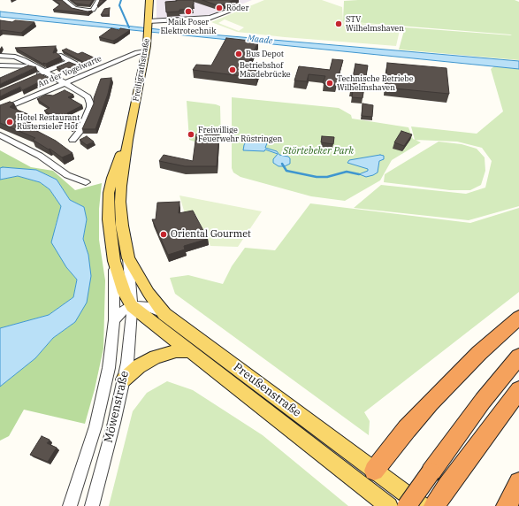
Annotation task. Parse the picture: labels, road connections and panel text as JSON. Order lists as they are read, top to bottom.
{
  "streets": {
    "main road": ["Freiligrathstraße", "Preußenstraße"],
    "street": ["An der Vogelwarte", "Möwenstraße"]
  },
  "crossings": [
    ["Freiligrathstraße", "An der Vogelwarte"],
    ["Freiligrathstraße", "Preußenstraße"],
    ["Freiligrathstraße", "Möwenstraße"],
    ["Preußenstraße", "Möwenstraße"]
  ],
  "water": ["Maade"],
  "parks": ["Störtebeker Park"],
  "places": [
    "Röder",
    "Maik Poser Elektrotechnik",
    "STV Wilhelmshaven",
    "Bus Depot",
    "Betriebshof Maadebrücke",
    "Technische Betriebe Wilhelmshaven",
    "Hotel Restaurant Rüstersieler Hof",
    "Freiwillige Feuerwehr Rüstringen",
    "Oriental Gourmet"
  ]
}
